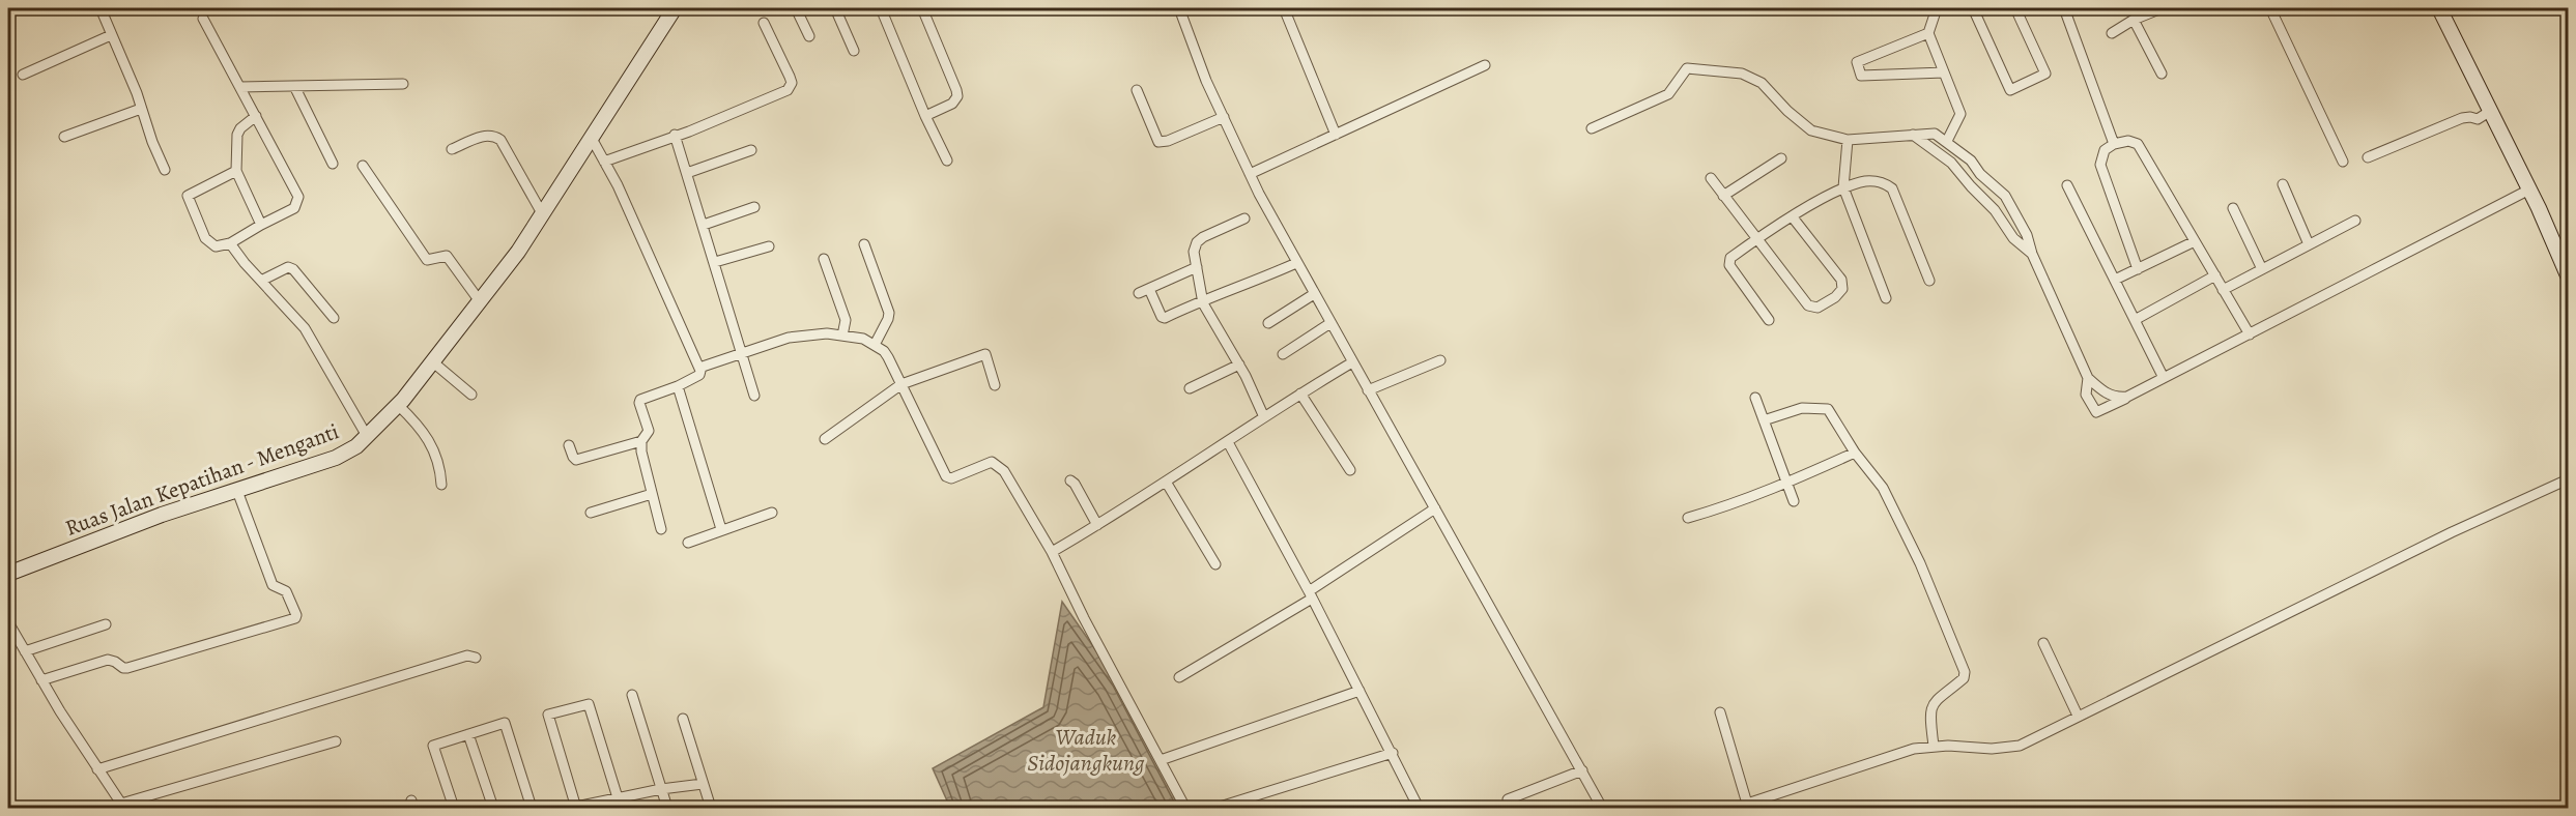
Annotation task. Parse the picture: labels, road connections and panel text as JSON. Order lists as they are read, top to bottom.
{
  "streets": {
    "main road": ["Ruas Jalan Kepatihan - Menganti"]
  },
  "water": ["Waduk Sidojangkung"]
}
